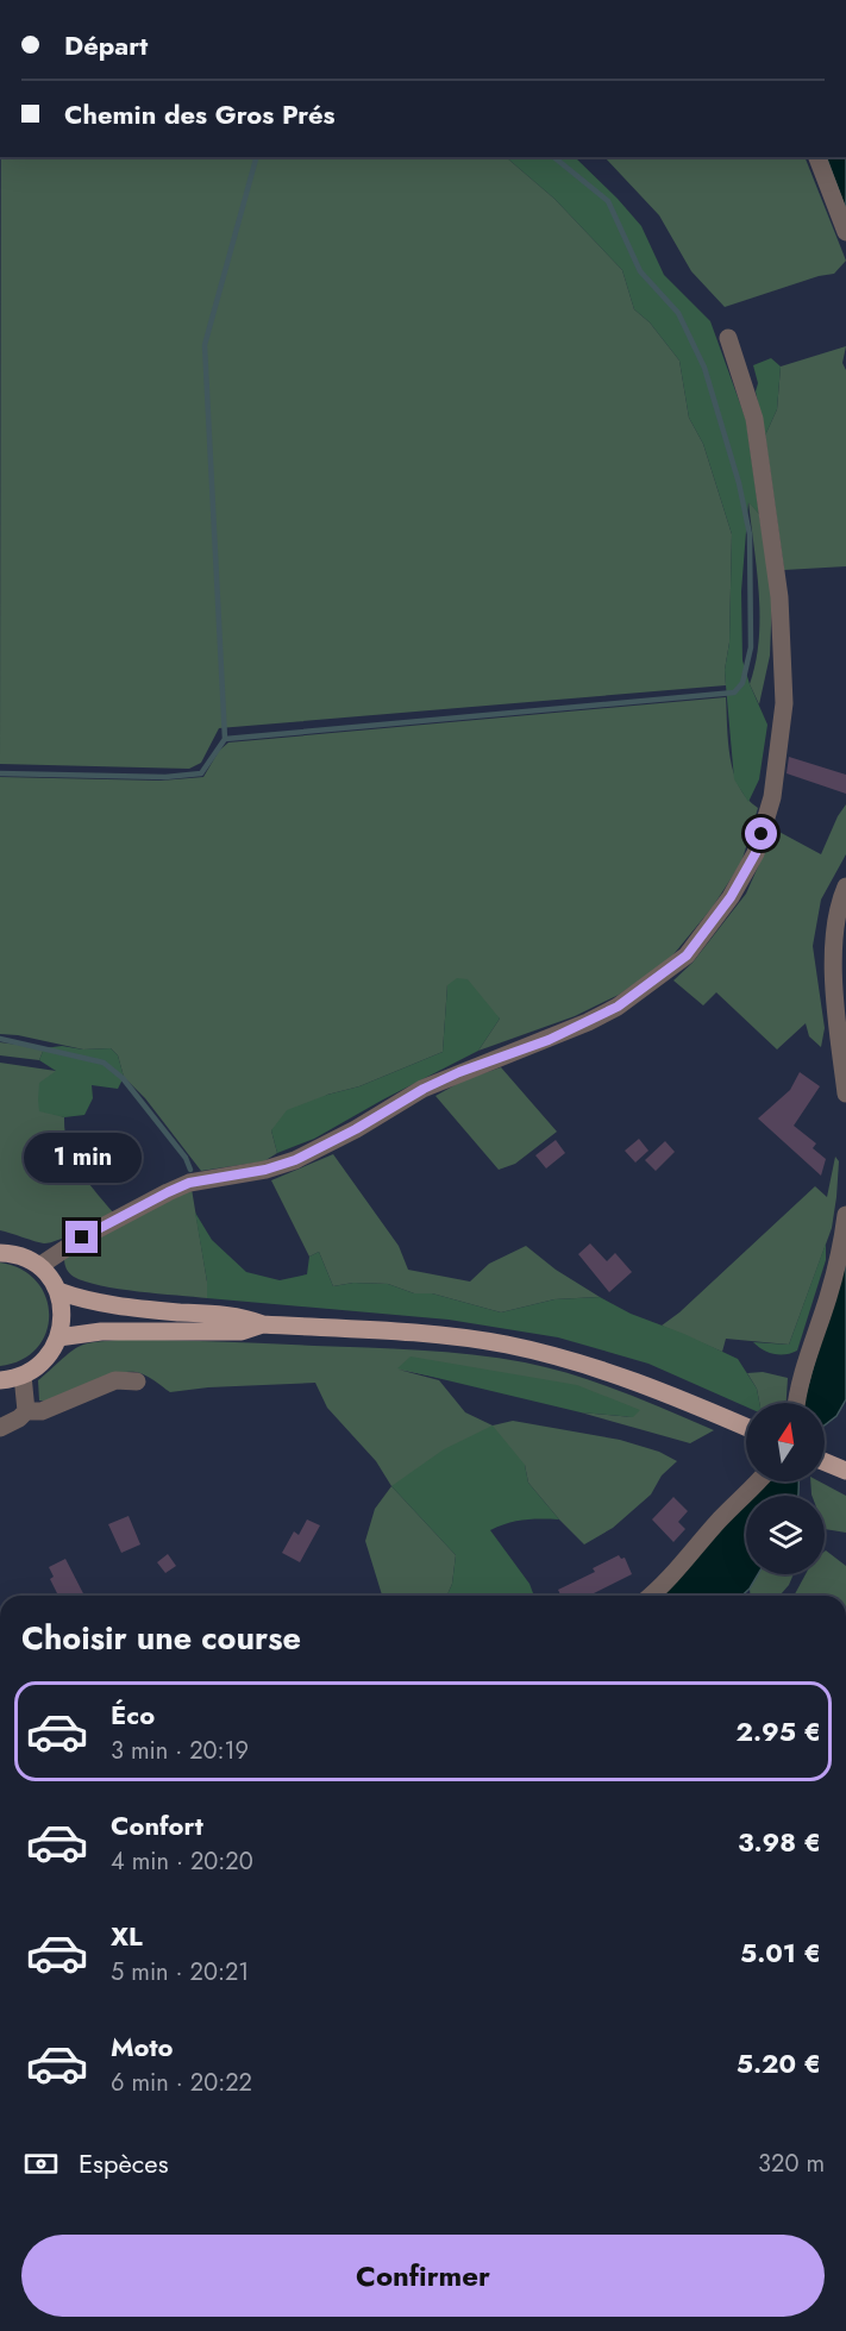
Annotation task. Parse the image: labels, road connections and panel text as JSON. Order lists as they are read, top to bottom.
{
  "north": "top",
  "page": {
    "banner": ["Départ", "Chemin des Gros Prés"],
    "bubble": "1 min",
    "heading": "Choisir une course",
    "list": [
      {
        "name": "Éco",
        "note": "3 min · 20:19",
        "value": "2.95 €"
      },
      {
        "name": "Confort",
        "note": "4 min · 20:20",
        "value": "3.98 €"
      },
      {
        "name": "XL",
        "note": "5 min · 20:21",
        "value": "5.01 €"
      },
      {
        "name": "Moto",
        "note": "6 min · 20:22",
        "value": "5.20 €"
      }
    ],
    "pay": ["Espèces", "320 m"],
    "buttons": "Confirmer"
  }
}
